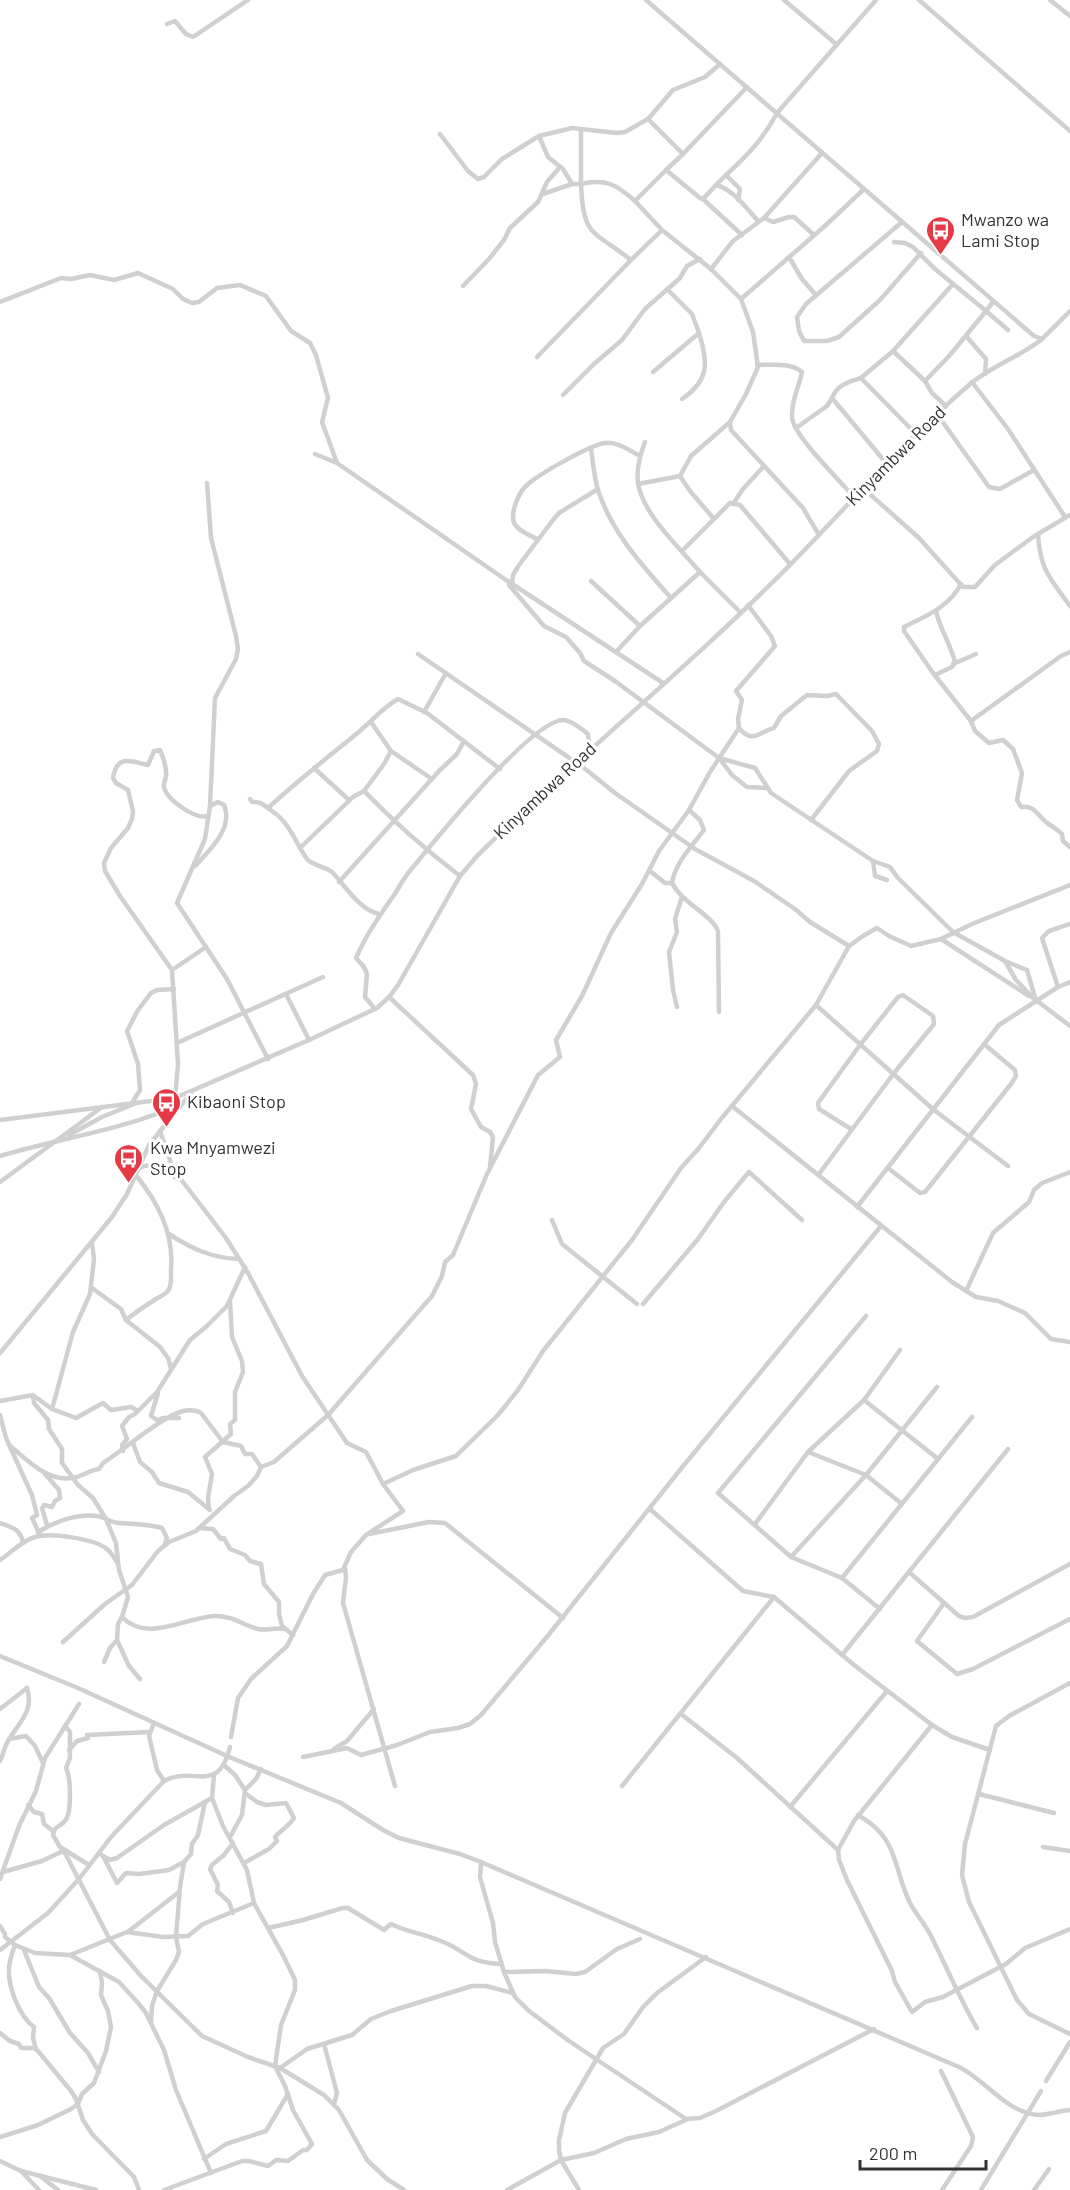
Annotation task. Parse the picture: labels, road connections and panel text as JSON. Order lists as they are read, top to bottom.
{
  "streets": {
    "street": ["Kinyambwa Road"]
  },
  "places": {
    "bus stop": ["Mwanzo wa Lami Stop", "Kibaoni Stop", "Kwa Mnyamwezi Stop"]
  },
  "scale_bar": "200 m"
}
